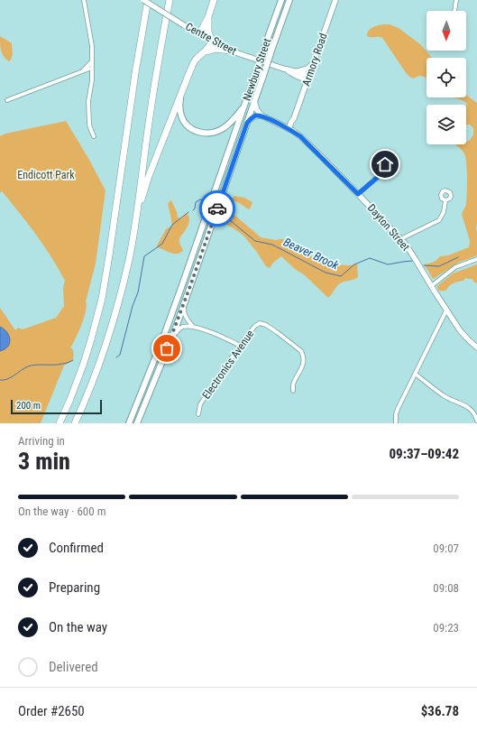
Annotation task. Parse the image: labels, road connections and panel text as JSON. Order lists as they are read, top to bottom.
{
  "streets": {
    "main road": [
      "Centre Street",
      "Armory Road",
      "Newbury Street",
      "Dayton Street"
    ],
    "street": ["Electronics Avenue"]
  },
  "crossings": [
    ["Centre Street", "Armory Road"],
    ["Armory Road", "Dayton Street"]
  ],
  "water": ["Beaver Brook"],
  "parks": ["Endicott Park"],
  "scale_bar": "200 m",
  "north": "bottom",
  "page": {
    "scale": "200 m",
    "heading": ["3 min", "Arriving in", "09:37–09:42"],
    "panel": ["Order #2650", "$36.78"],
    "bar": "On the way · 600 m",
    "list": [
      ["Confirmed", "09:07"],
      ["Preparing", "09:08"],
      ["On the way", "09:23"],
      "Delivered"
    ]
  }
}
